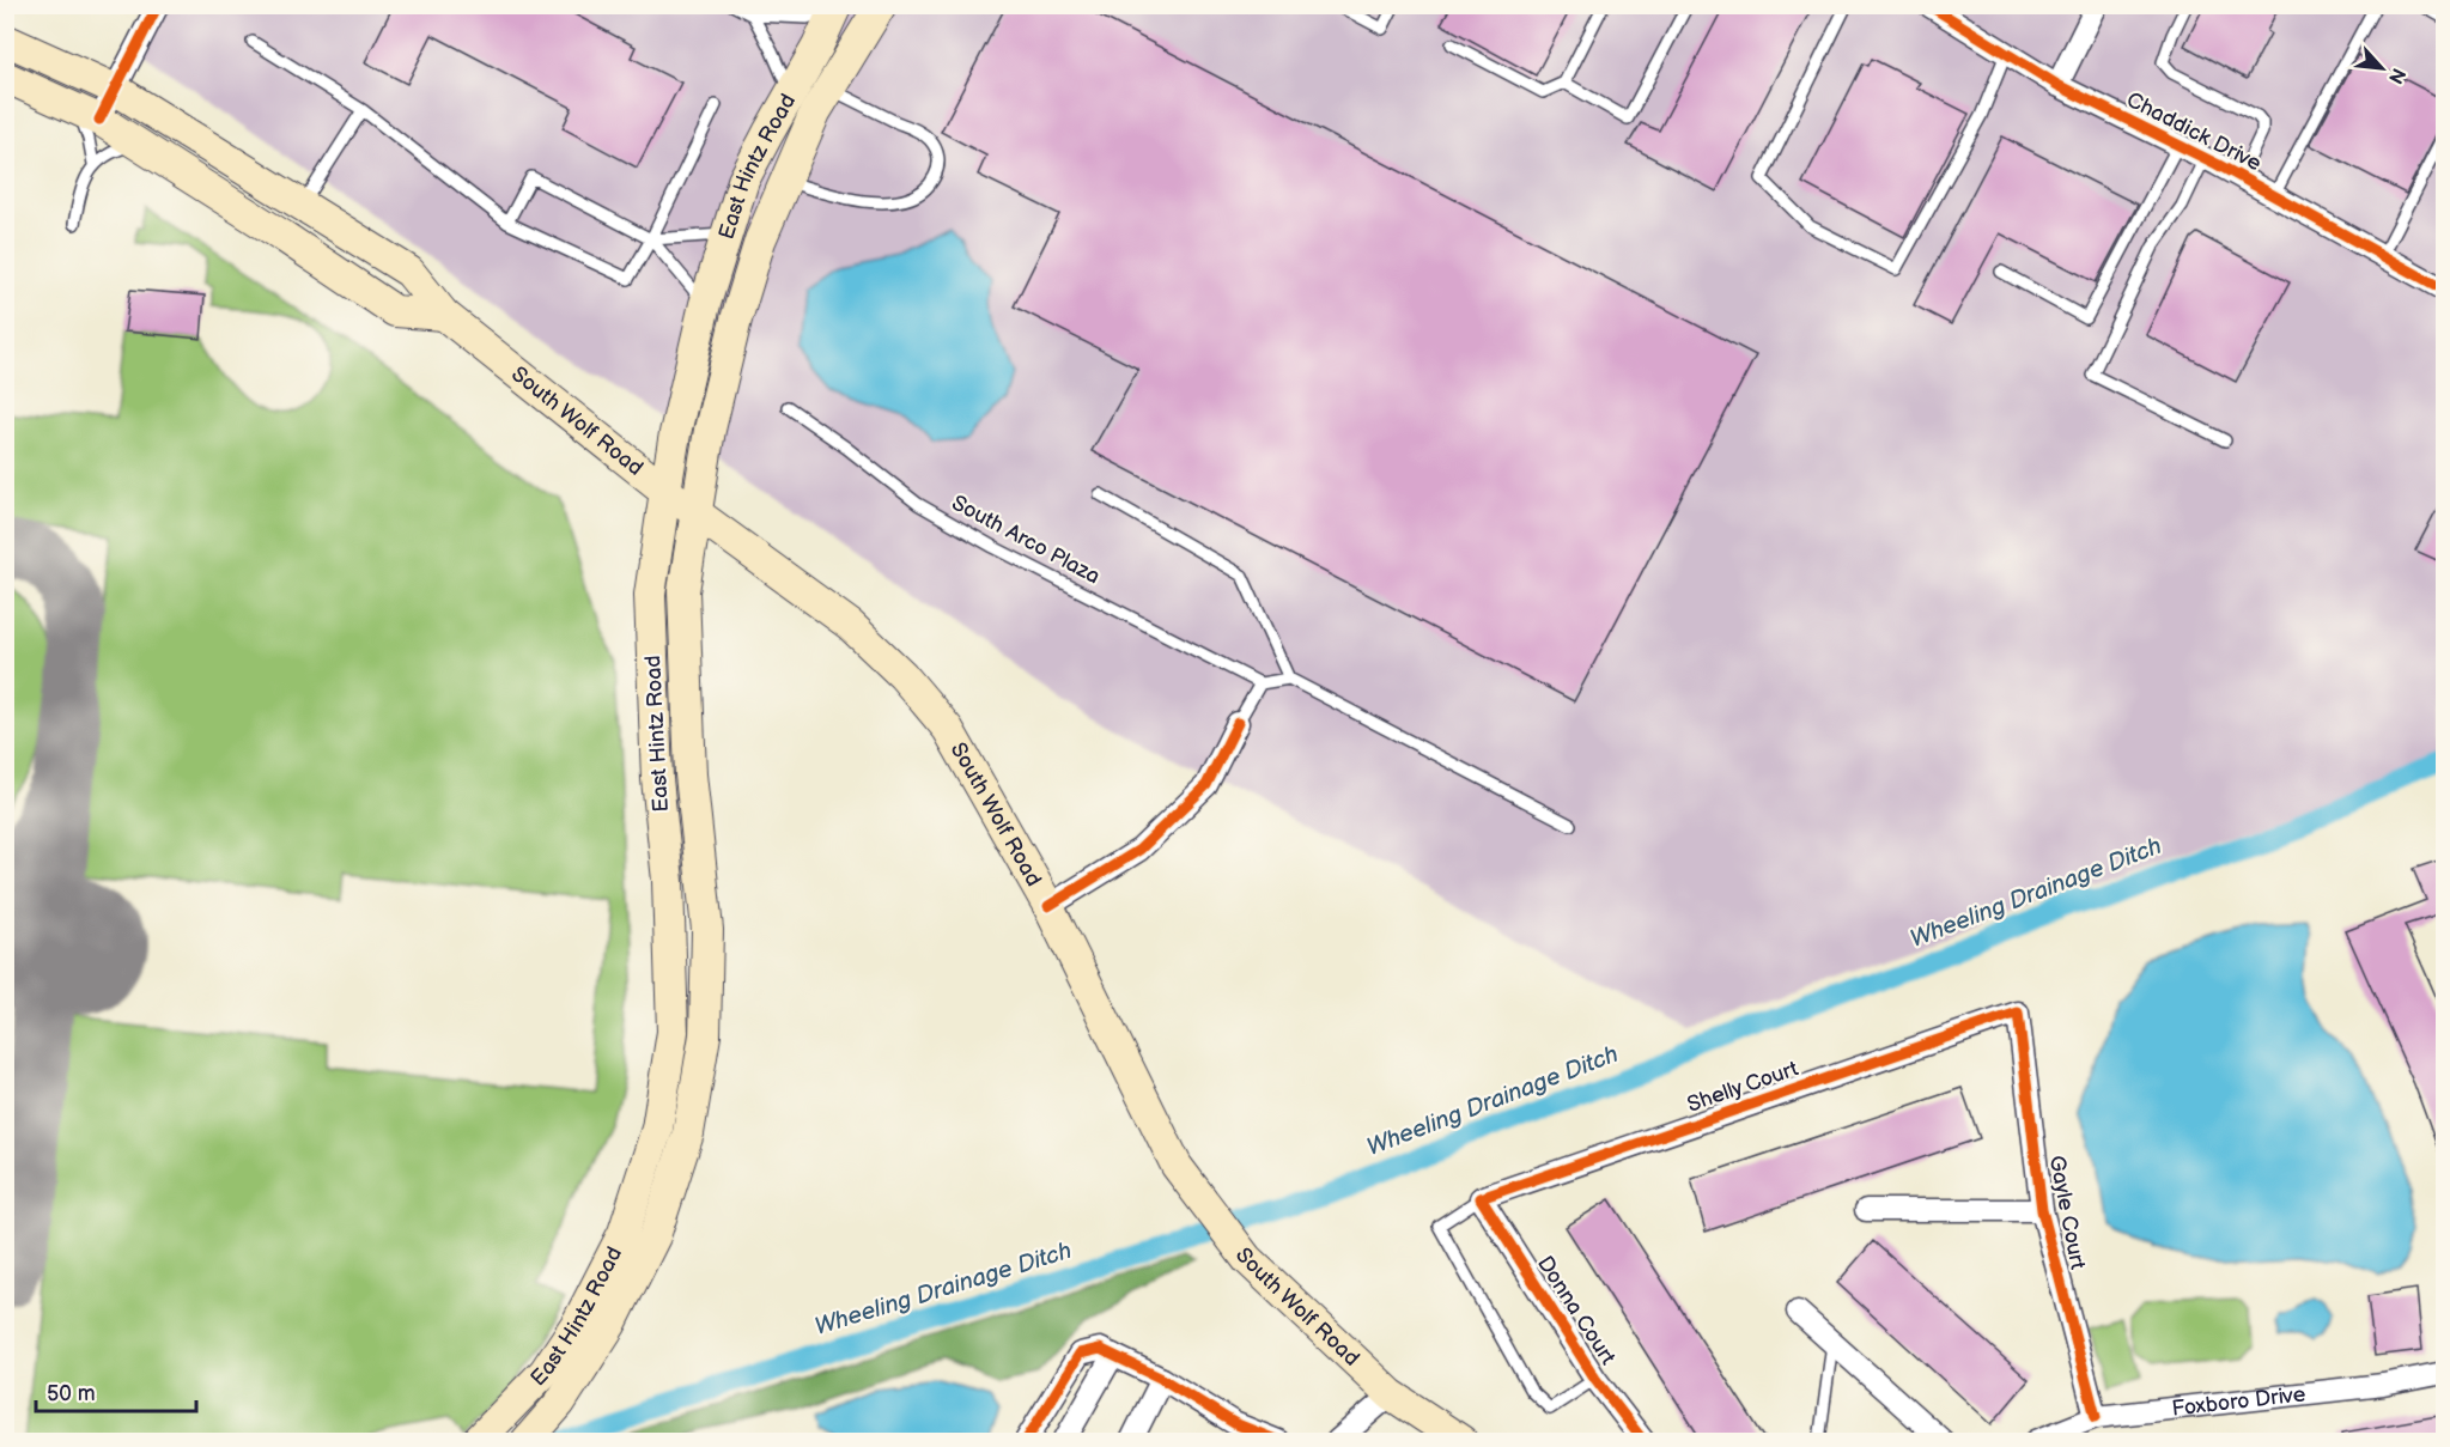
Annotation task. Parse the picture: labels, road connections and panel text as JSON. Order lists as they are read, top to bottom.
{
  "streets": {
    "main road": ["East Hintz Road", "South Wolf Road"],
    "street": [
      "Chaddick Drive",
      "Shelly Court",
      "Gayle Court",
      "Donna Court",
      "Foxboro Drive"
    ],
    "lane": ["South Arco Plaza"]
  },
  "crossings": [
    ["East Hintz Road", "South Wolf Road"],
    ["Shelly Court", "Gayle Court"],
    ["Shelly Court", "Donna Court"],
    ["Gayle Court", "Foxboro Drive"]
  ],
  "water": ["Wheeling Drainage Ditch"],
  "scale_bar": "50 m",
  "north": "bottom right"
}
